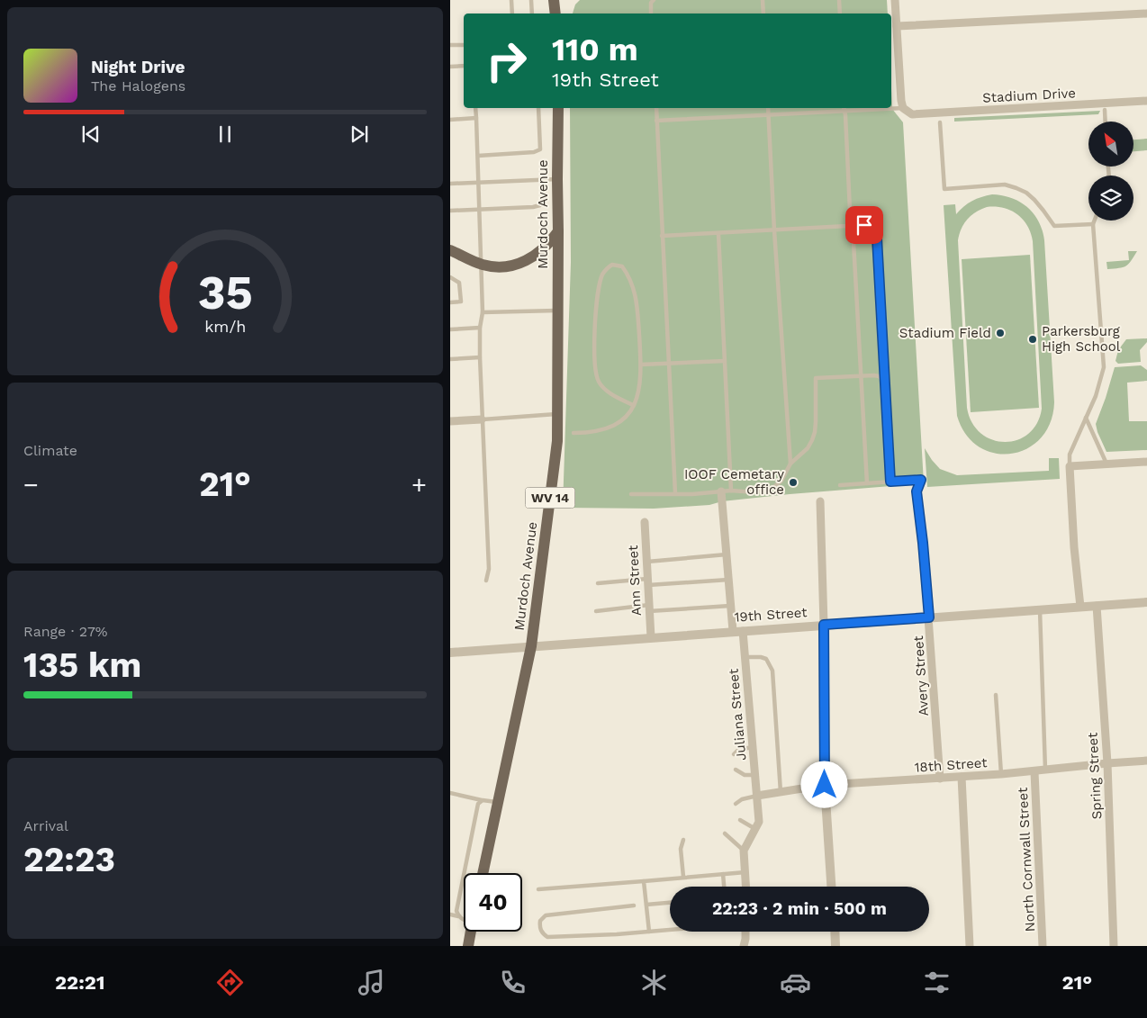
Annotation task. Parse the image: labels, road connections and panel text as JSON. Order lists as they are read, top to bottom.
{
  "streets": {
    "main road": ["Murdoch Avenue", "WV 14"],
    "street": [
      "Stadium Drive",
      "Ann Street",
      "19th Street",
      "Avery Street",
      "Juliana Street",
      "18th Street",
      "Spring Street",
      "North Cornwall Street"
    ]
  },
  "crossings": [
    ["Murdoch Avenue", "19th Street"],
    ["Ann Street", "19th Street"],
    ["19th Street", "Avery Street"],
    ["19th Street", "Juliana Street"],
    ["19th Street", "Spring Street"],
    ["Avery Street", "18th Street"],
    ["Juliana Street", "18th Street"],
    ["18th Street", "Spring Street"],
    ["18th Street", "North Cornwall Street"]
  ],
  "places": ["Stadium Field", "Parkersburg High School", "IOOF Cemetary office"],
  "north": "top left",
  "page": {
    "turn": ["110 m", "19th Street"],
    "song": ["Night Drive", "The Halogens"],
    "tile": [
      "Climate",
      ["Range · 27%", "135 km"],
      ["Arrival", "22:23"]
    ],
    "heat": ["−", "21°", "+"],
    "limit": "40",
    "trip": "22:23 · 2 min · 500 m",
    "tabs": ["22:21", "21°"],
    "gauge": ["35", "km/h"]
  }
}
